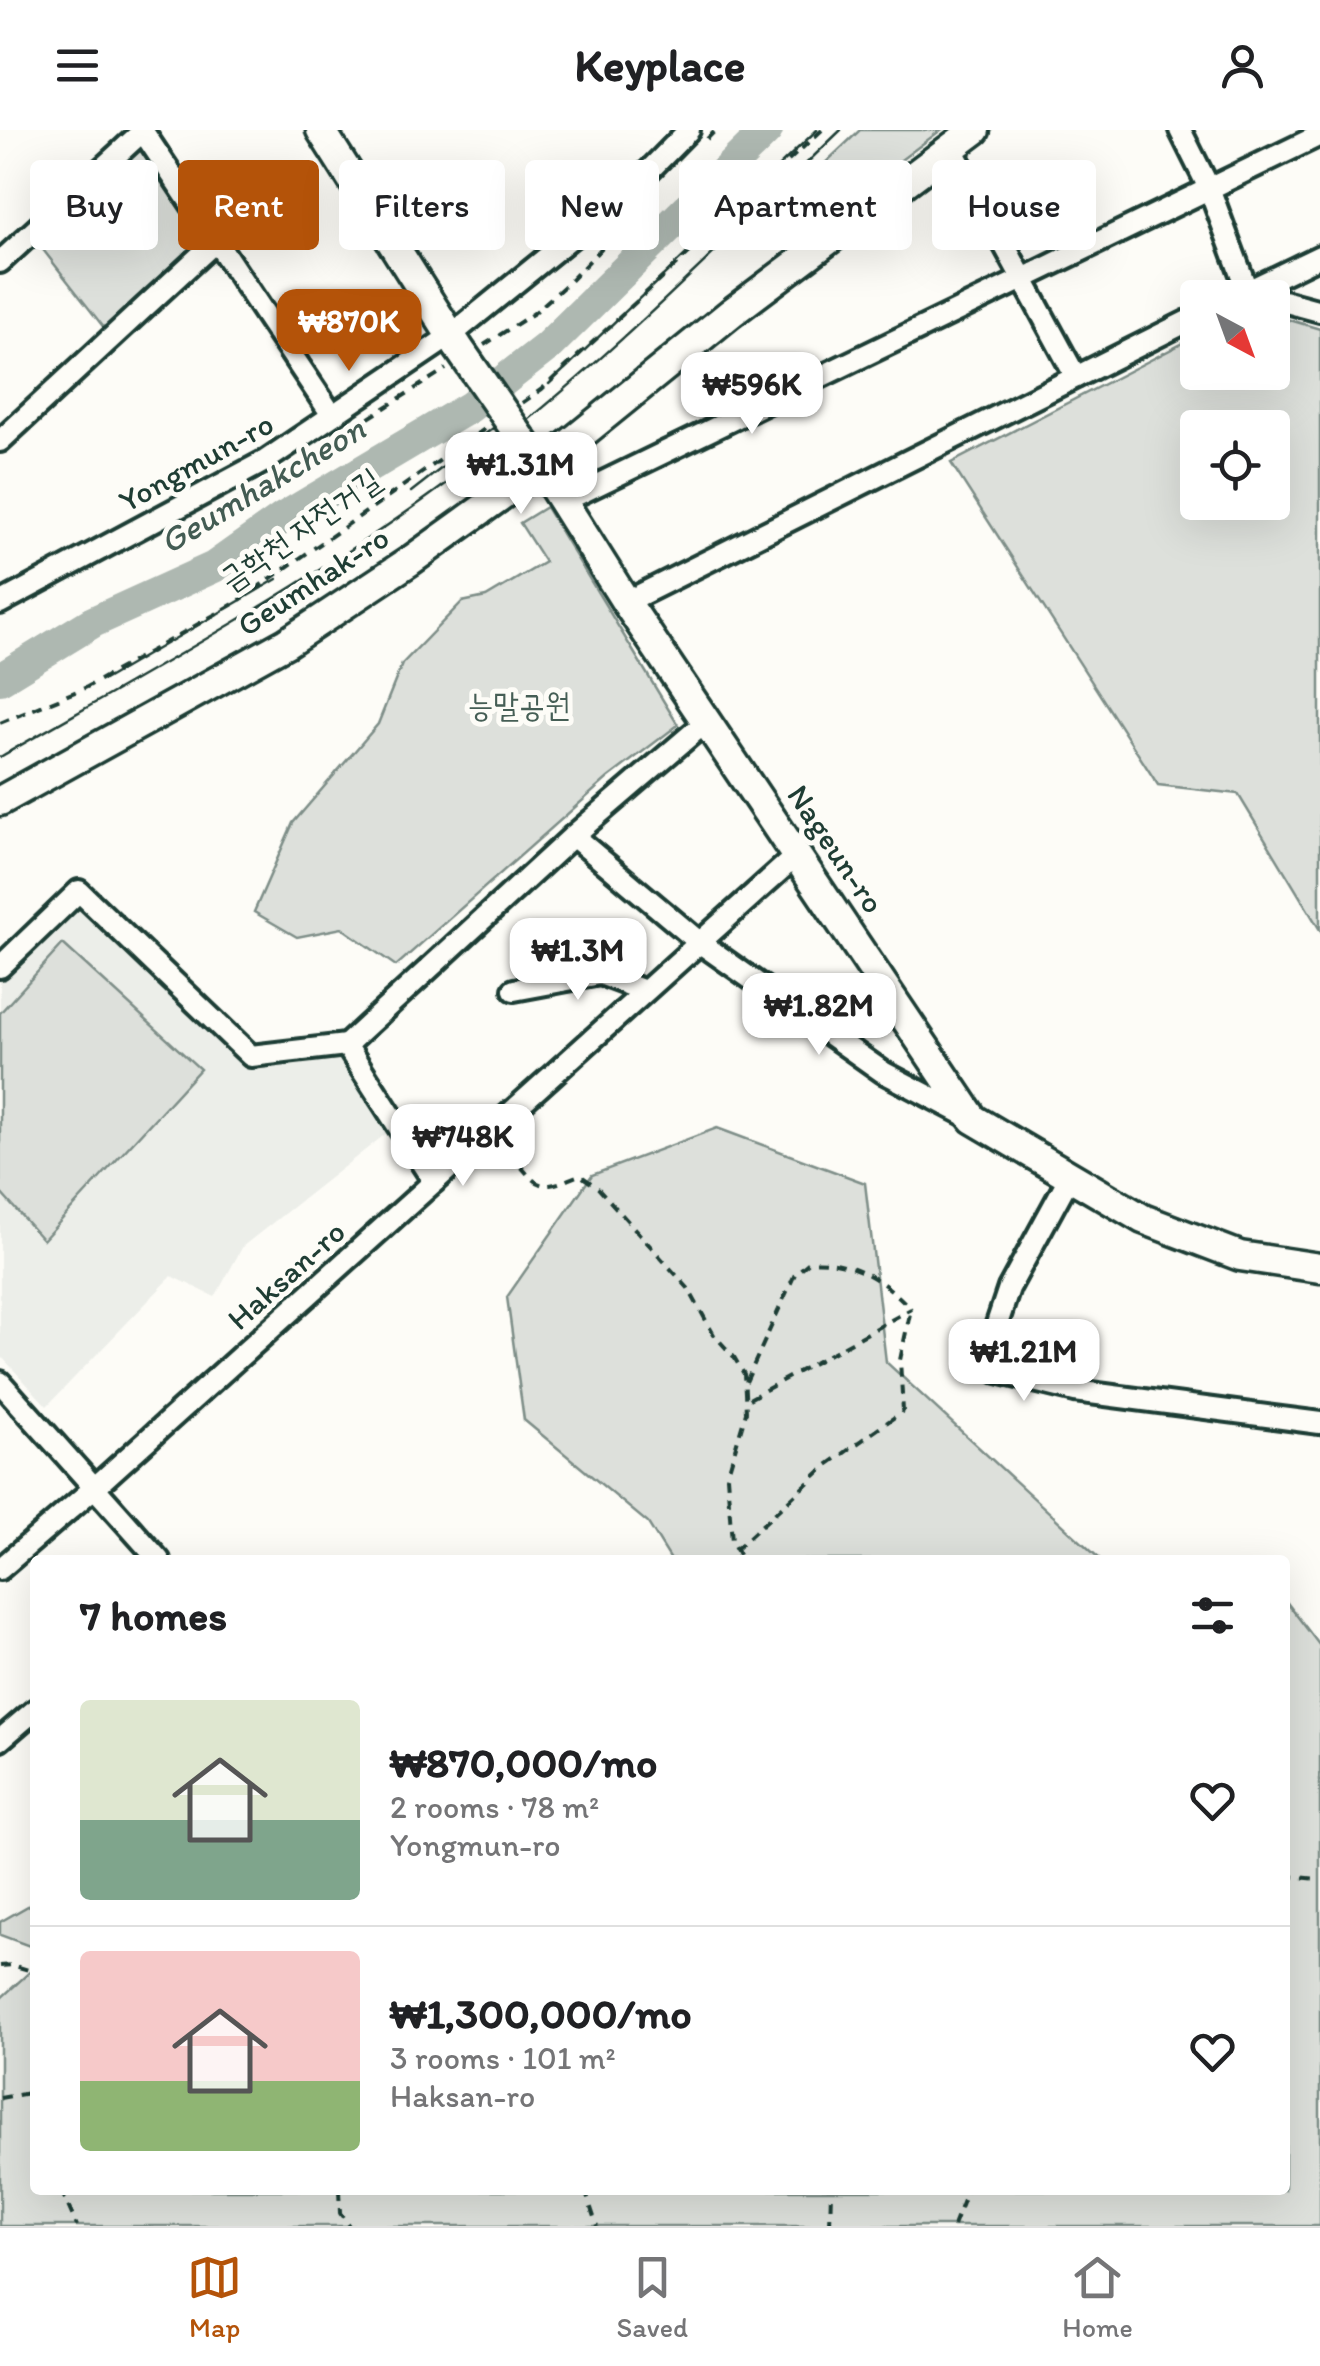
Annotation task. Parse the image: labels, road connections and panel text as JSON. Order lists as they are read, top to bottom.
{
  "streets": {
    "main road": ["Geumhak-ro", "Nageun-ro"],
    "street": ["Yongmun-ro", "Haksan-ro"],
    "path": ["금학천 자전거길"]
  },
  "crossings": [
    ["Yongmun-ro", "Nageun-ro"],
    ["Geumhak-ro", "Nageun-ro"],
    ["Nageun-ro", "Haksan-ro"]
  ],
  "water": ["Geumhakcheon"],
  "parks": ["능말공원"],
  "north": "bottom right",
  "page": {
    "header": "Keyplace",
    "chip": [
      "Buy",
      "Rent",
      "Filters",
      "New",
      "Apartment",
      "House"
    ],
    "price": [
      "₩870K",
      "₩596K",
      "₩1.31M",
      "₩1.3M",
      "₩1.82M",
      "₩748K",
      "₩1.21M"
    ],
    "heading": "7 homes",
    "list": [
      {
        "name": "₩870,000/mo",
        "note": "2 rooms · 78 m² · Yongmun-ro"
      },
      {
        "name": "₩1,300,000/mo",
        "note": "3 rooms · 101 m² · Haksan-ro"
      }
    ],
    "tabs": ["Map", "Saved", "Home"]
  }
}
